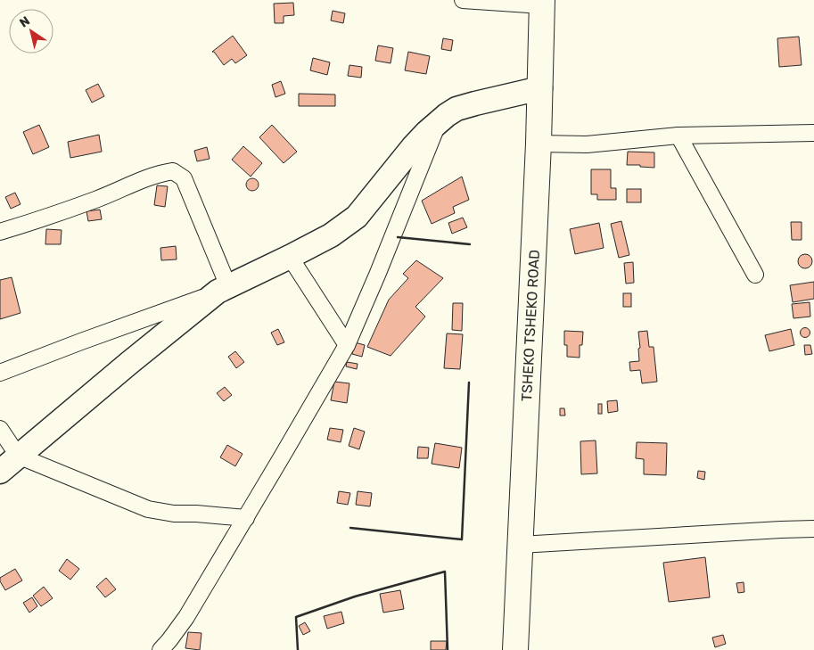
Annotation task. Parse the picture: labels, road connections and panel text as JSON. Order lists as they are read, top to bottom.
{
  "streets": {
    "highway": ["TSHEKO TSHEKO ROAD"]
  },
  "north": "top left"
}
